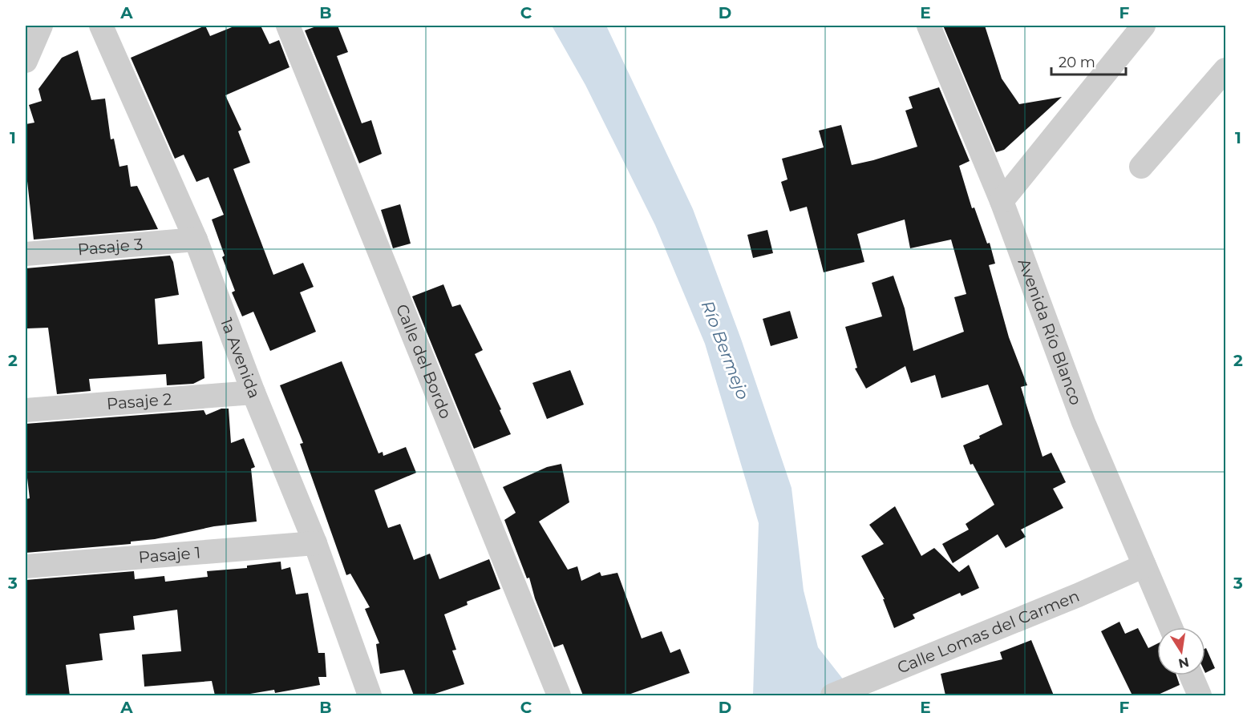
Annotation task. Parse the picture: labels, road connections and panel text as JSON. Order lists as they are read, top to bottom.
{
  "streets": {
    "street": [
      "Pasaje 3",
      "Avenida Río Blanco",
      "1a Avenida",
      "Calle del Bordo",
      "Pasaje 2",
      "Pasaje 1",
      "Calle Lomas del Carmen"
    ]
  },
  "crossings": [
    ["Pasaje 3", "1a Avenida"],
    ["Avenida Río Blanco", "Calle Lomas del Carmen"],
    ["1a Avenida", "Pasaje 2"],
    ["1a Avenida", "Pasaje 1"]
  ],
  "water": ["Río Bermejo"],
  "scale_bar": "20 m",
  "north": "bottom",
  "grid": {
    "columns": [
      "A",
      "B",
      "C",
      "D",
      "E",
      "F"
    ],
    "rows": ["1", "2", "3"]
  }
}
